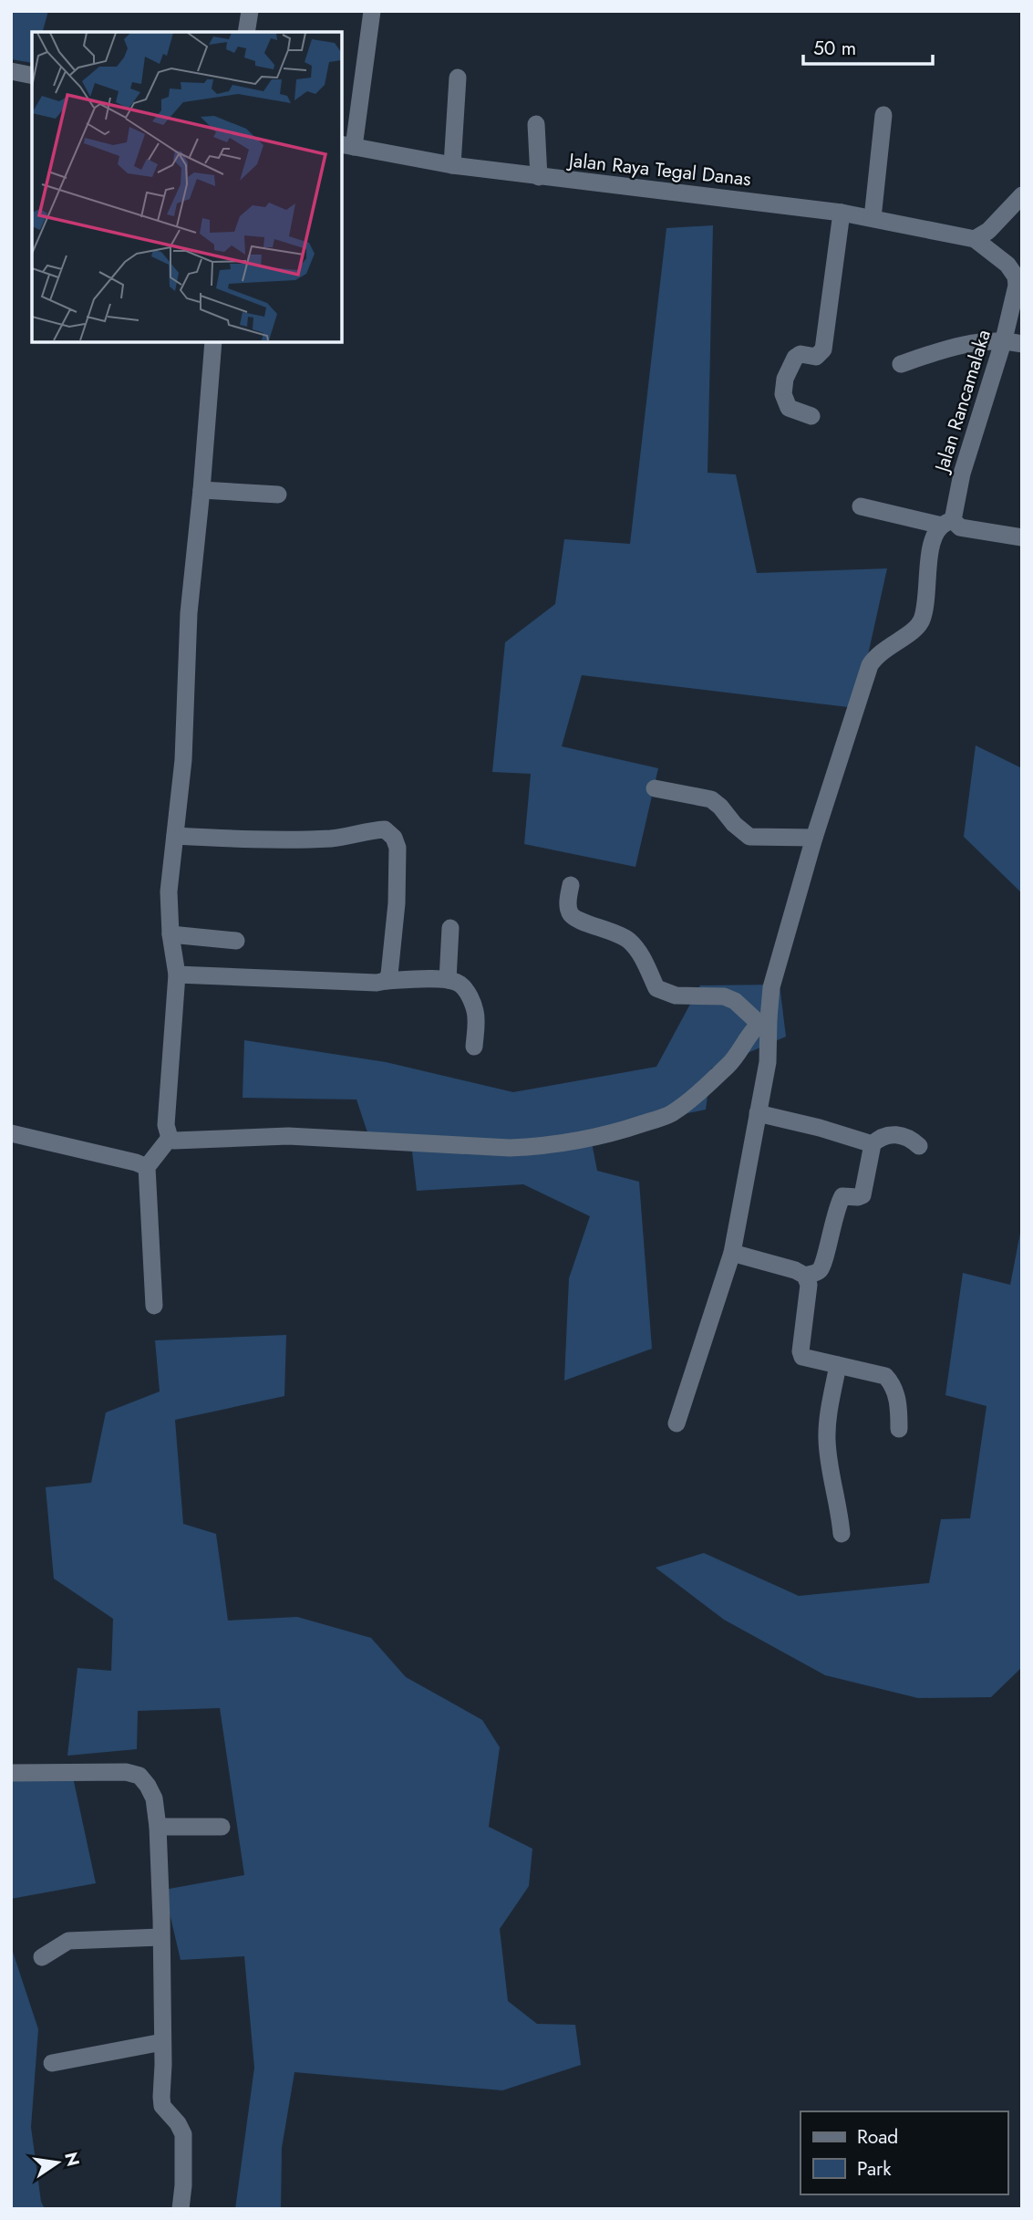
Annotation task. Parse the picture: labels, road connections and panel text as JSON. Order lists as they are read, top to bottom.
{
  "streets": {
    "street": ["Jalan Raya Tegal Danas", "Jalan Rancamalaka"]
  },
  "crossings": [
    ["Jalan Raya Tegal Danas", "Jalan Rancamalaka"]
  ],
  "legend": ["Road", "Park"],
  "scale_bar": "50 m",
  "north": "right"
}
